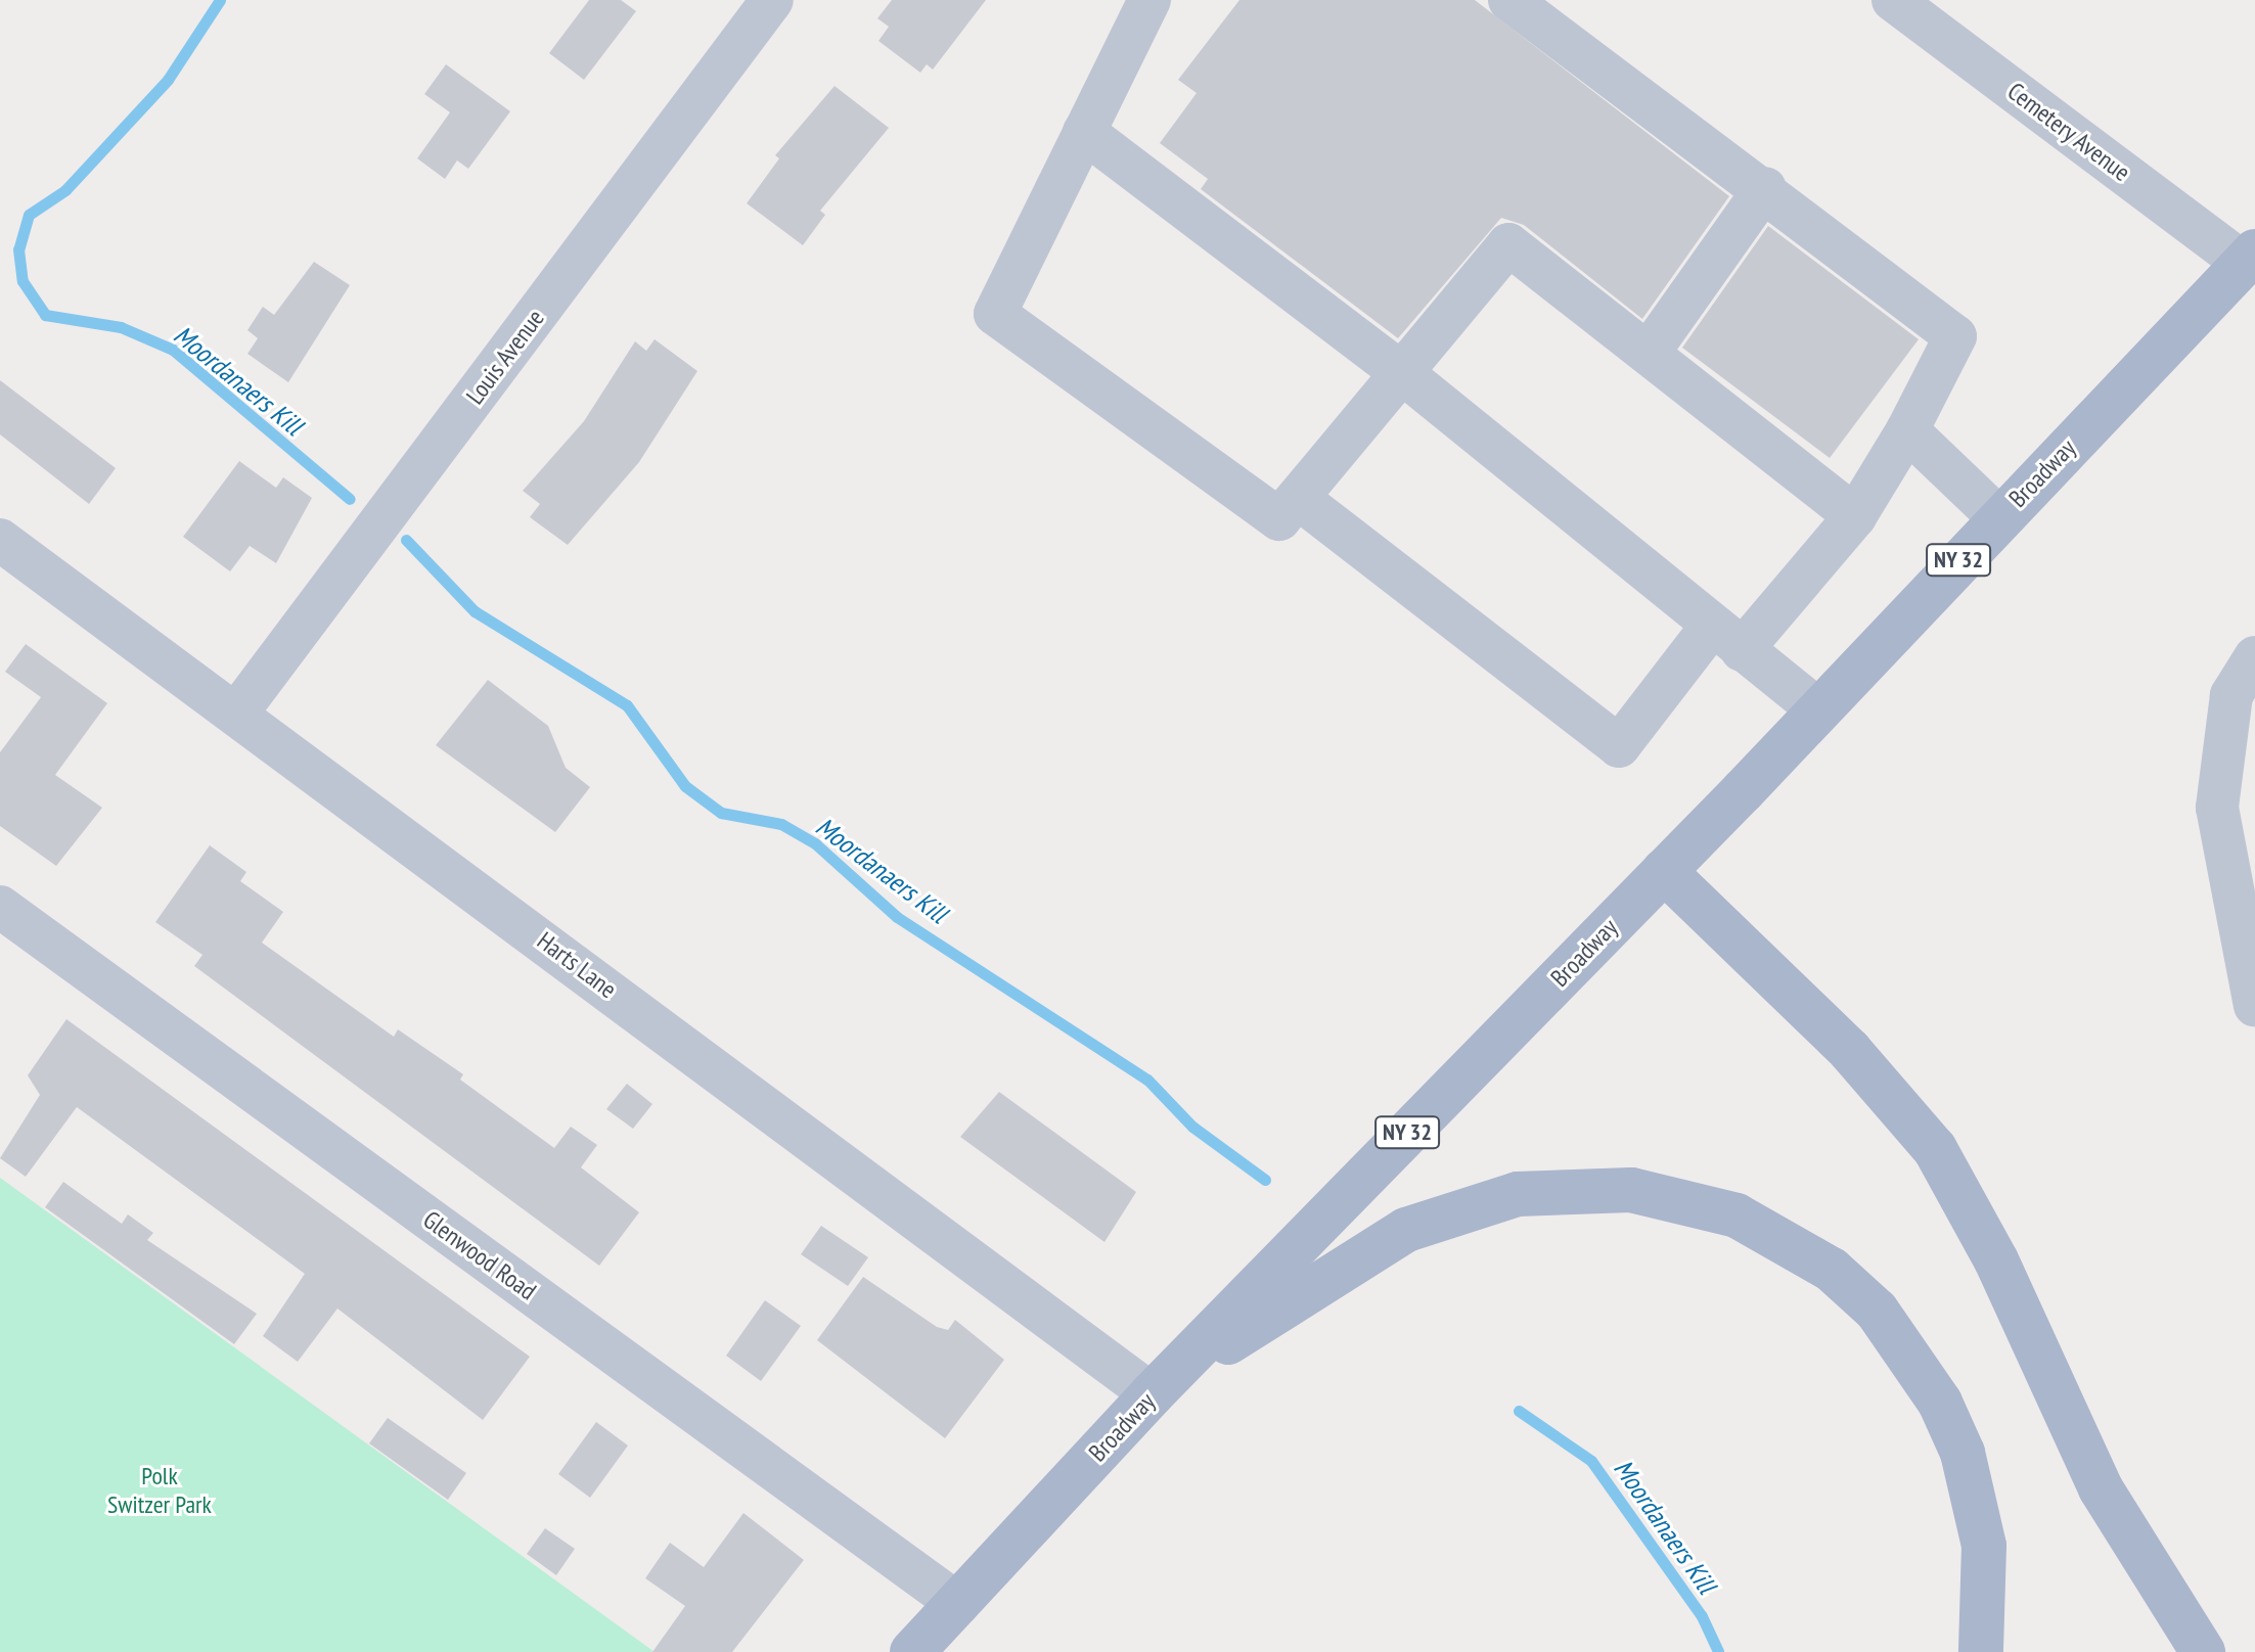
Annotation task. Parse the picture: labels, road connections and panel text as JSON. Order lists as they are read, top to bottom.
{
  "streets": {
    "main road": ["Broadway", "NY 32"],
    "street": [
      "Cemetery Avenue",
      "Louis Avenue",
      "Harts Lane",
      "Glenwood Road"
    ]
  },
  "crossings": [
    ["Cemetery Avenue", "Broadway"],
    ["Louis Avenue", "Harts Lane"],
    ["Broadway", "Harts Lane"],
    ["Broadway", "Glenwood Road"]
  ],
  "water": ["Moordanaers Kill"],
  "parks": ["Polk Switzer Park"]
}
